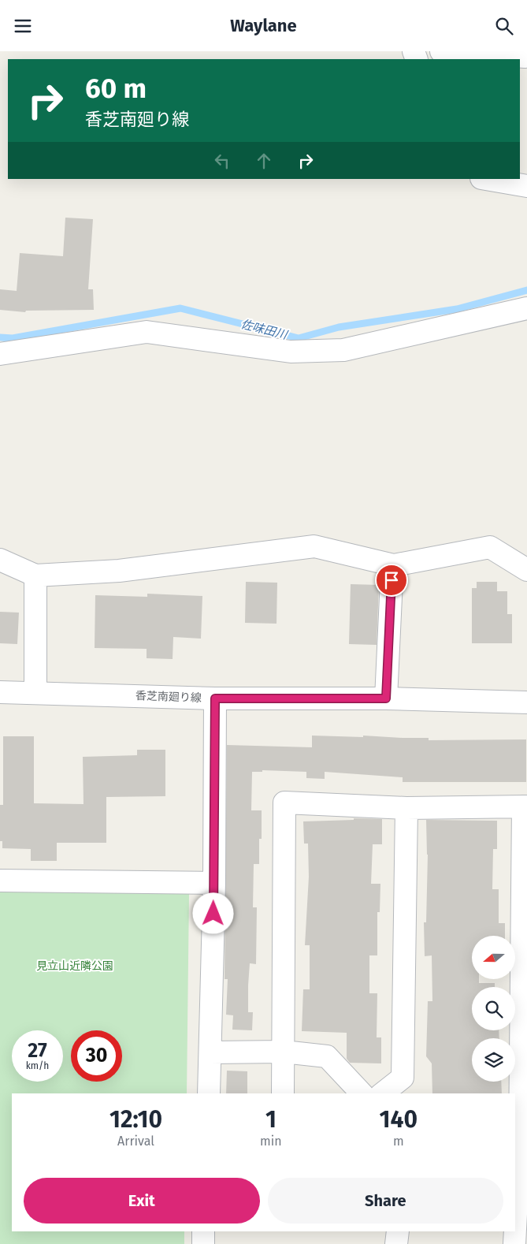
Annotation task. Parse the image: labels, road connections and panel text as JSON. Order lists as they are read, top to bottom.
{
  "streets": {
    "street": ["香芝南廻り線"]
  },
  "water": ["佐味田川"],
  "parks": ["見立山近隣公園"],
  "north": "left",
  "page": {
    "header": "Waylane",
    "turn": ["60 m", "香芝南廻り線"],
    "speed": "27 km/h",
    "limit": "30",
    "eta": [
      "12:10",
      "Arrival",
      "1",
      "min",
      "140",
      "m"
    ],
    "buttons": ["Exit", "Share"]
  }
}
